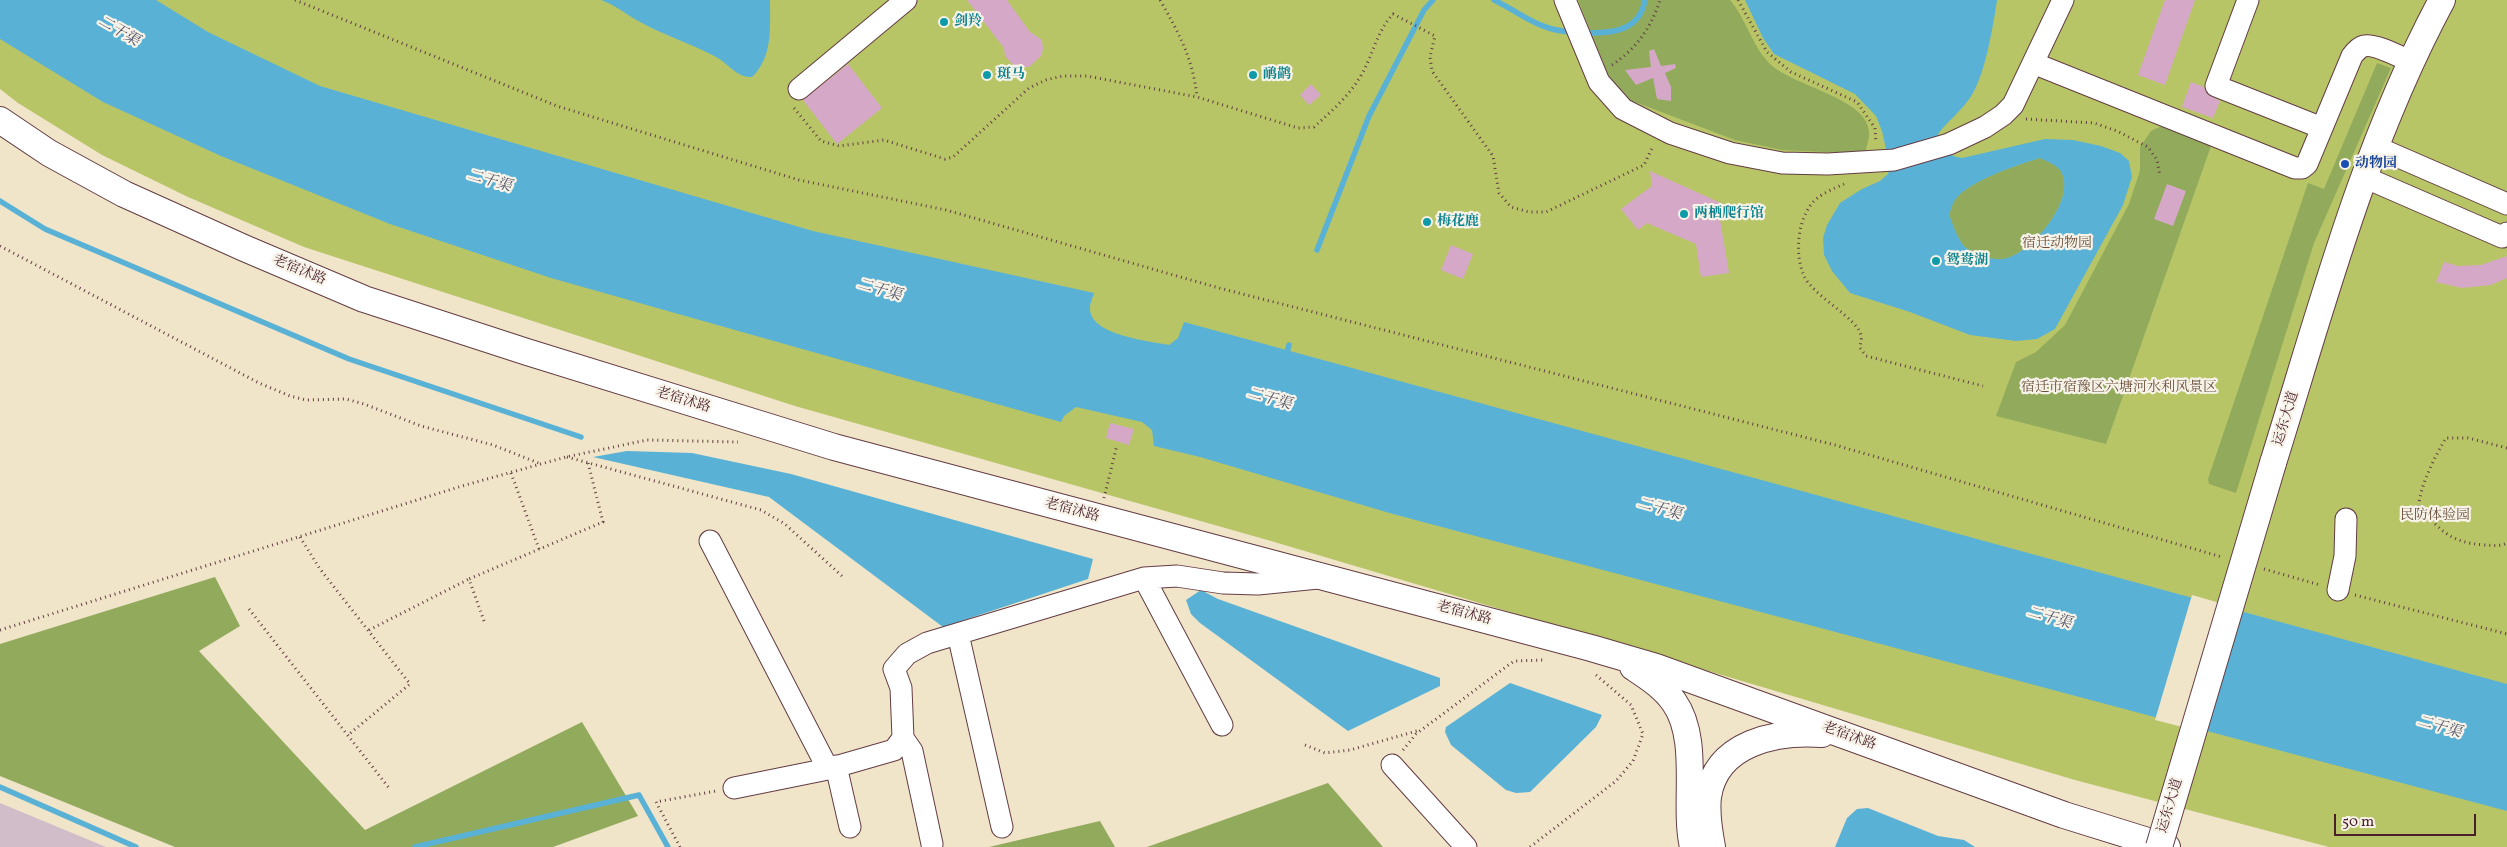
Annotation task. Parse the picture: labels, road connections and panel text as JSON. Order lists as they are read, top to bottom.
{
  "streets": {
    "main road": ["老宿沭路", "运东大道"]
  },
  "water": ["二干渠"],
  "parks": ["宿迁动物园", "宿迁市宿豫区六塘河水利风景区", "民防体验园"],
  "places": [
    "剑羚",
    "斑马",
    "鸸鹋",
    "动物园",
    "两栖爬行馆",
    "梅花鹿",
    "鸳鸯湖"
  ],
  "scale_bar": "50 m"
}
